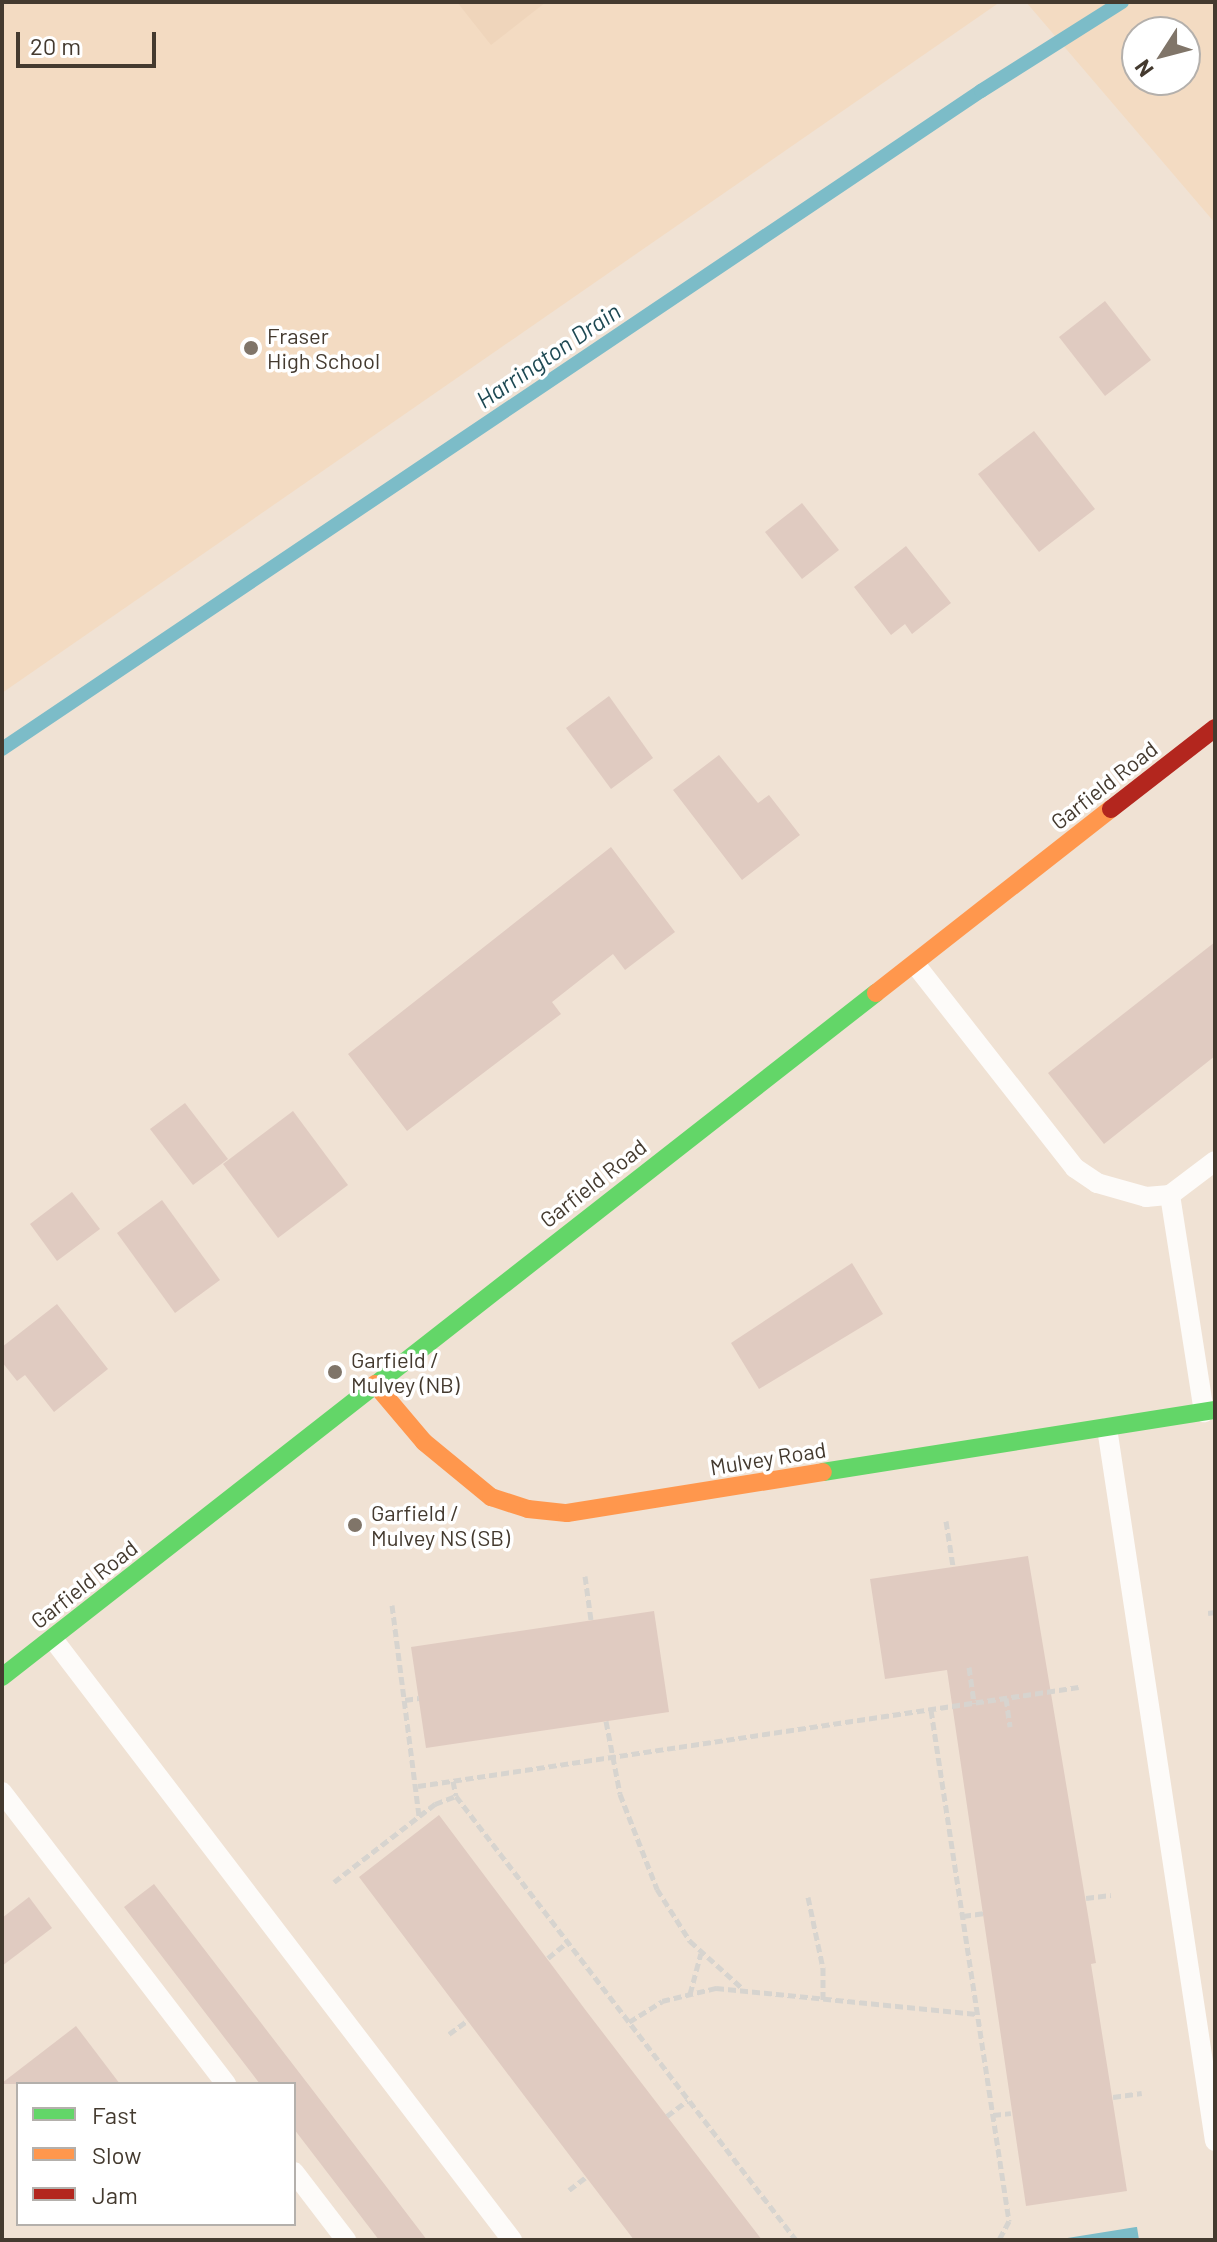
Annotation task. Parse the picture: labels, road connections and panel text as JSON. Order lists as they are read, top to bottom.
{
  "streets": {
    "main road": ["Garfield Road", "Mulvey Road"]
  },
  "crossings": [
    ["Garfield Road", "Mulvey Road"]
  ],
  "water": ["Harrington Drain"],
  "places": ["Fraser High School", "Garfield / Mulvey (NB)", "Garfield / Mulvey NS (SB)"],
  "legend": ["Fast", "Slow", "Jam"],
  "scale_bar": "20 m",
  "north": "bottom left"
}
